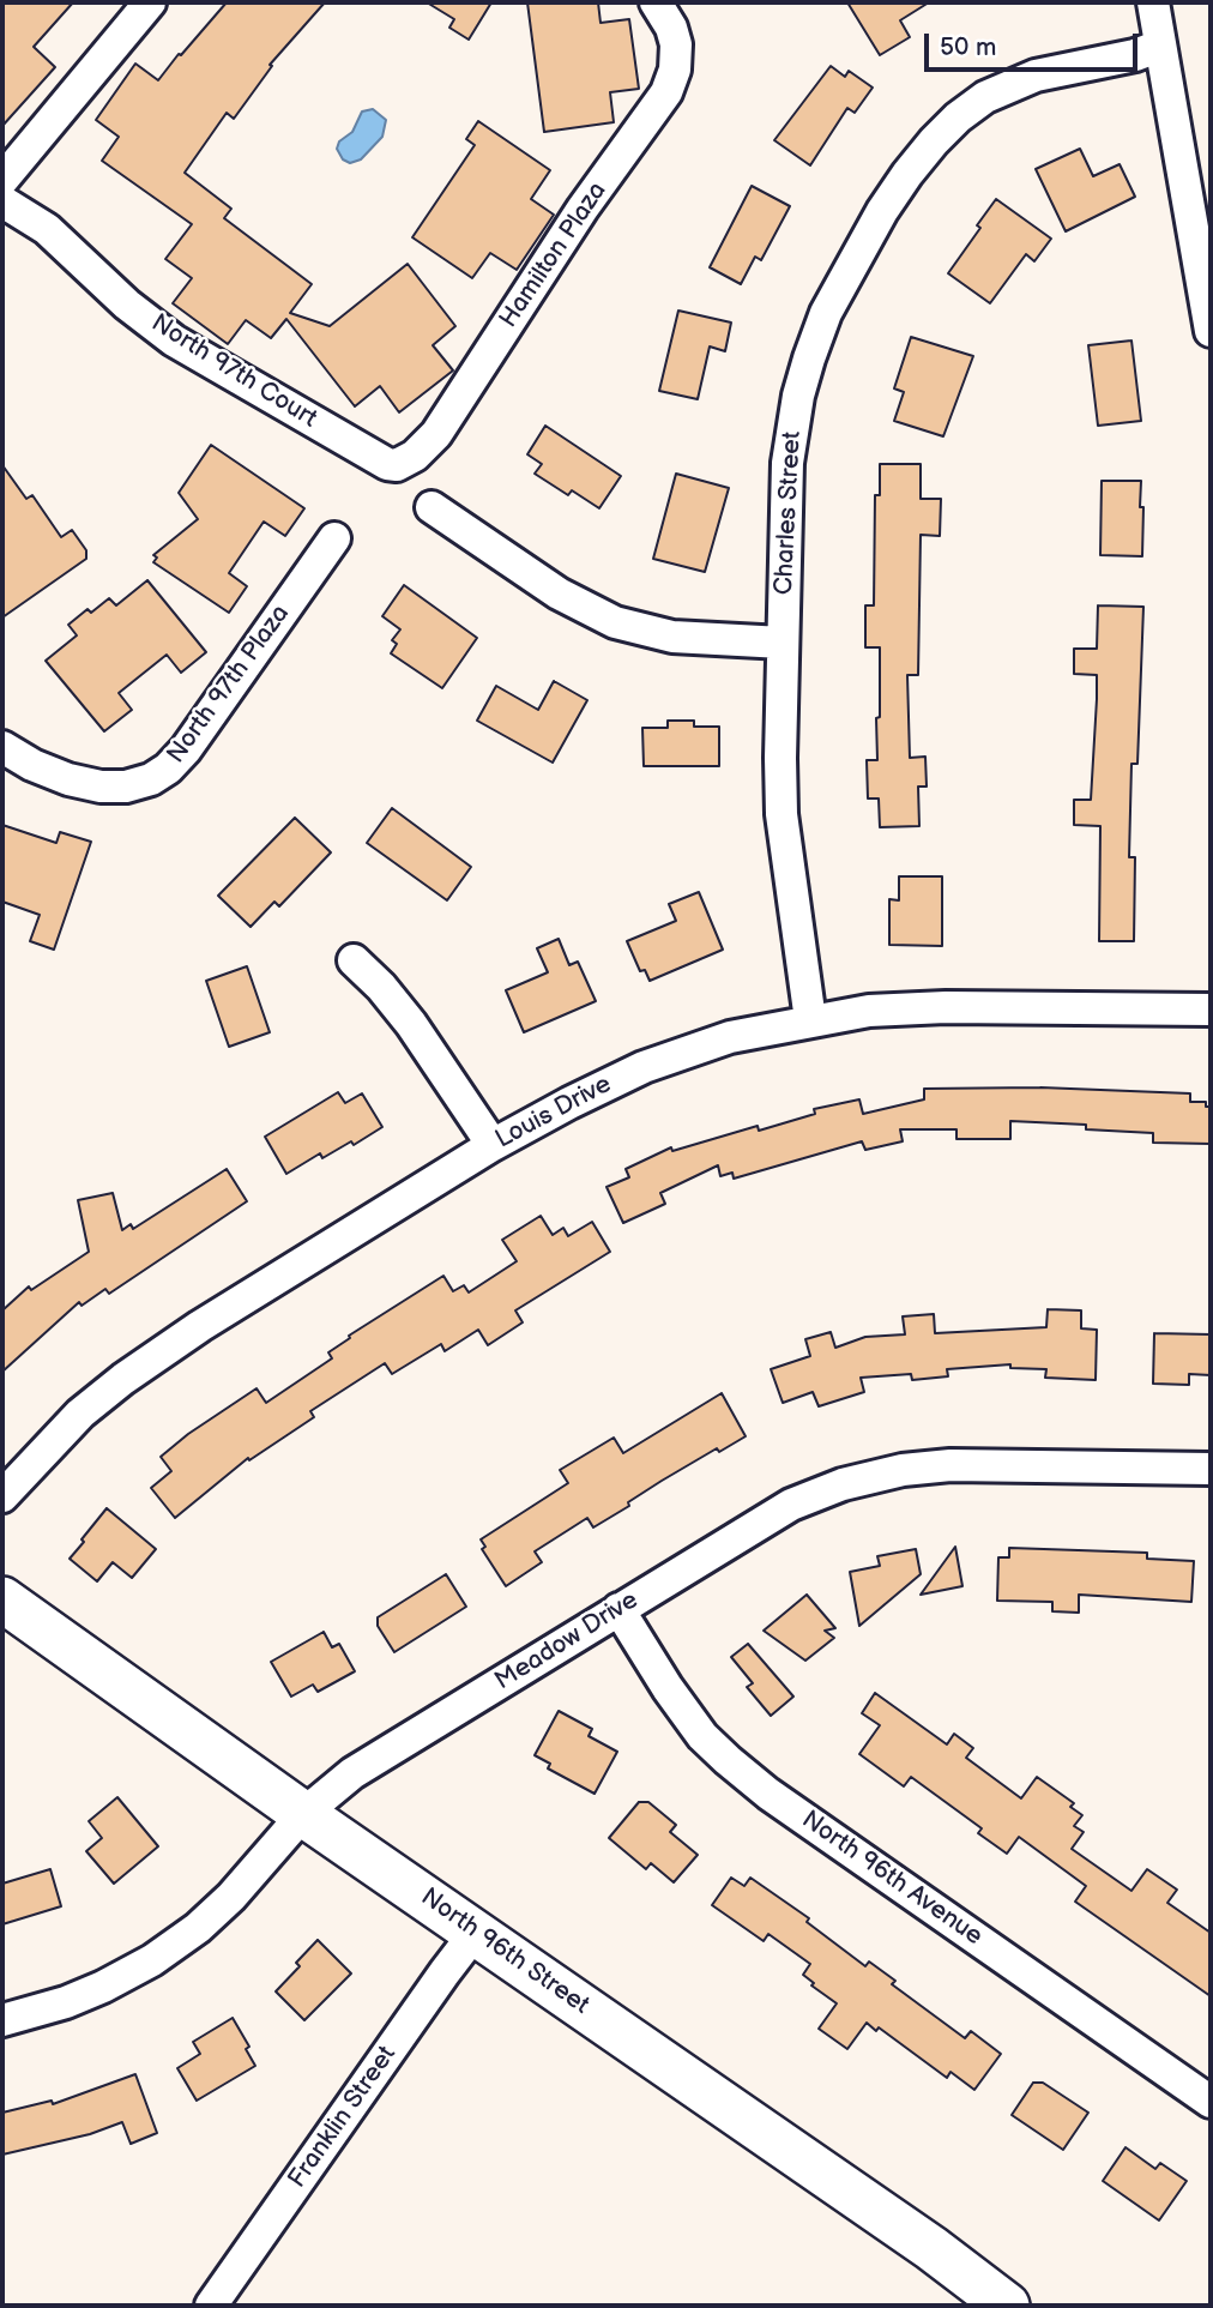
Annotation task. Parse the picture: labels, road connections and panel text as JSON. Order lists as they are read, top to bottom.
{
  "streets": {
    "street": [
      "Hamilton Plaza",
      "North 97th Court",
      "Charles Street",
      "North 97th Plaza",
      "Louis Drive",
      "Meadow Drive",
      "North 96th Avenue",
      "North 96th Street",
      "Franklin Street"
    ]
  },
  "crossings": [
    ["Hamilton Plaza", "North 97th Court"],
    ["Charles Street", "Louis Drive"],
    ["Meadow Drive", "North 96th Avenue"],
    ["Meadow Drive", "North 96th Street"],
    ["North 96th Street", "Franklin Street"]
  ],
  "scale_bar": "50 m"
}
